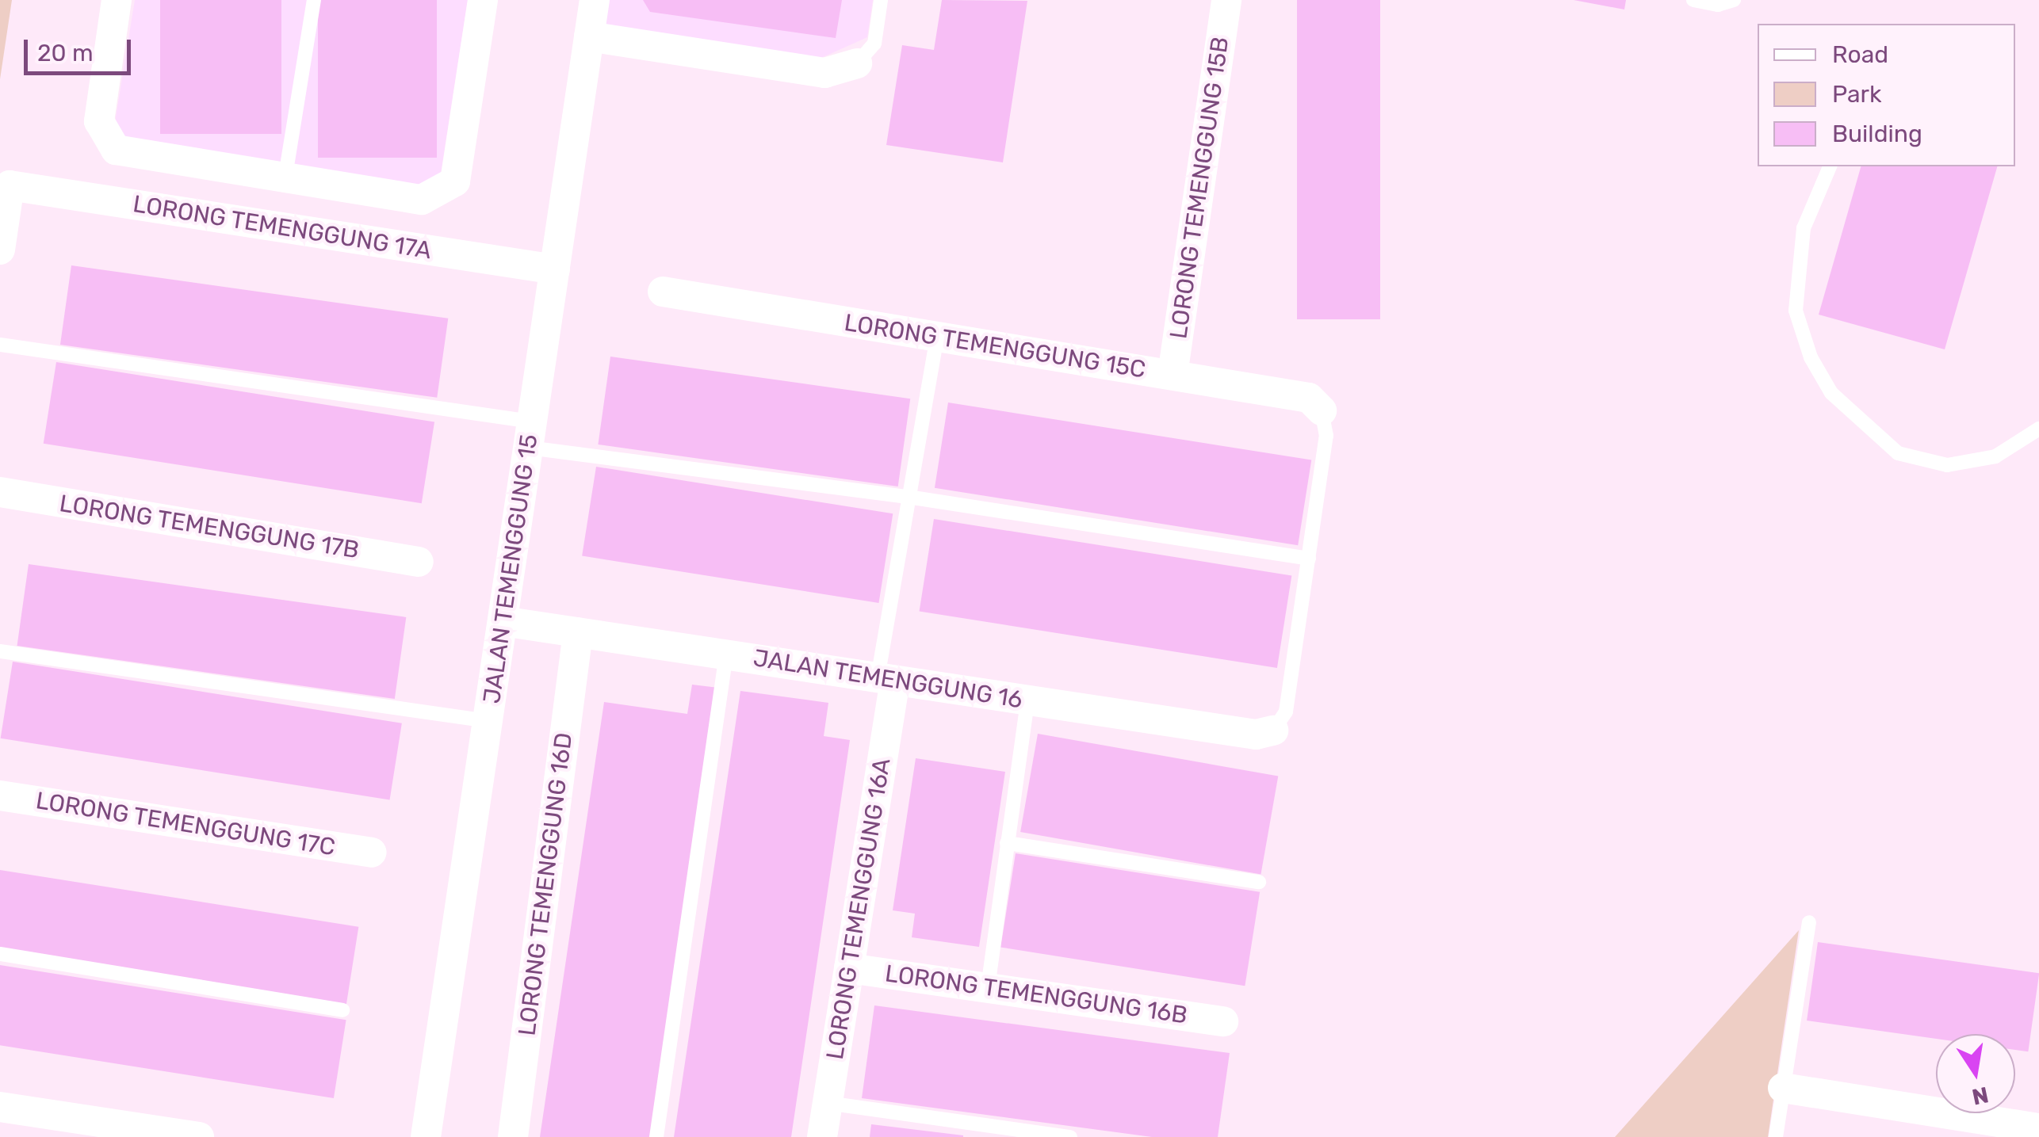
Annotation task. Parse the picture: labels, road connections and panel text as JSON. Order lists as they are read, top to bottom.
{
  "streets": {
    "street": [
      "LORONG TEMENGGUNG 15B",
      "LORONG TEMENGGUNG 17A",
      "LORONG TEMENGGUNG 15C",
      "LORONG TEMENGGUNG 17B",
      "JALAN TEMENGGUNG 15",
      "JALAN TEMENGGUNG 16",
      "LORONG TEMENGGUNG 17C",
      "LORONG TEMENGGUNG 16D",
      "LORONG TEMENGGUNG 16A",
      "LORONG TEMENGGUNG 16B"
    ]
  },
  "crossings": [
    ["LORONG TEMENGGUNG 15B", "LORONG TEMENGGUNG 15C"],
    ["LORONG TEMENGGUNG 17A", "JALAN TEMENGGUNG 15"],
    ["JALAN TEMENGGUNG 15", "JALAN TEMENGGUNG 16"],
    ["JALAN TEMENGGUNG 16", "LORONG TEMENGGUNG 16D"],
    ["JALAN TEMENGGUNG 16", "LORONG TEMENGGUNG 16A"],
    ["LORONG TEMENGGUNG 16A", "LORONG TEMENGGUNG 16B"]
  ],
  "legend": ["Road", "Park", "Building"],
  "scale_bar": "20 m",
  "north": "bottom"
}
